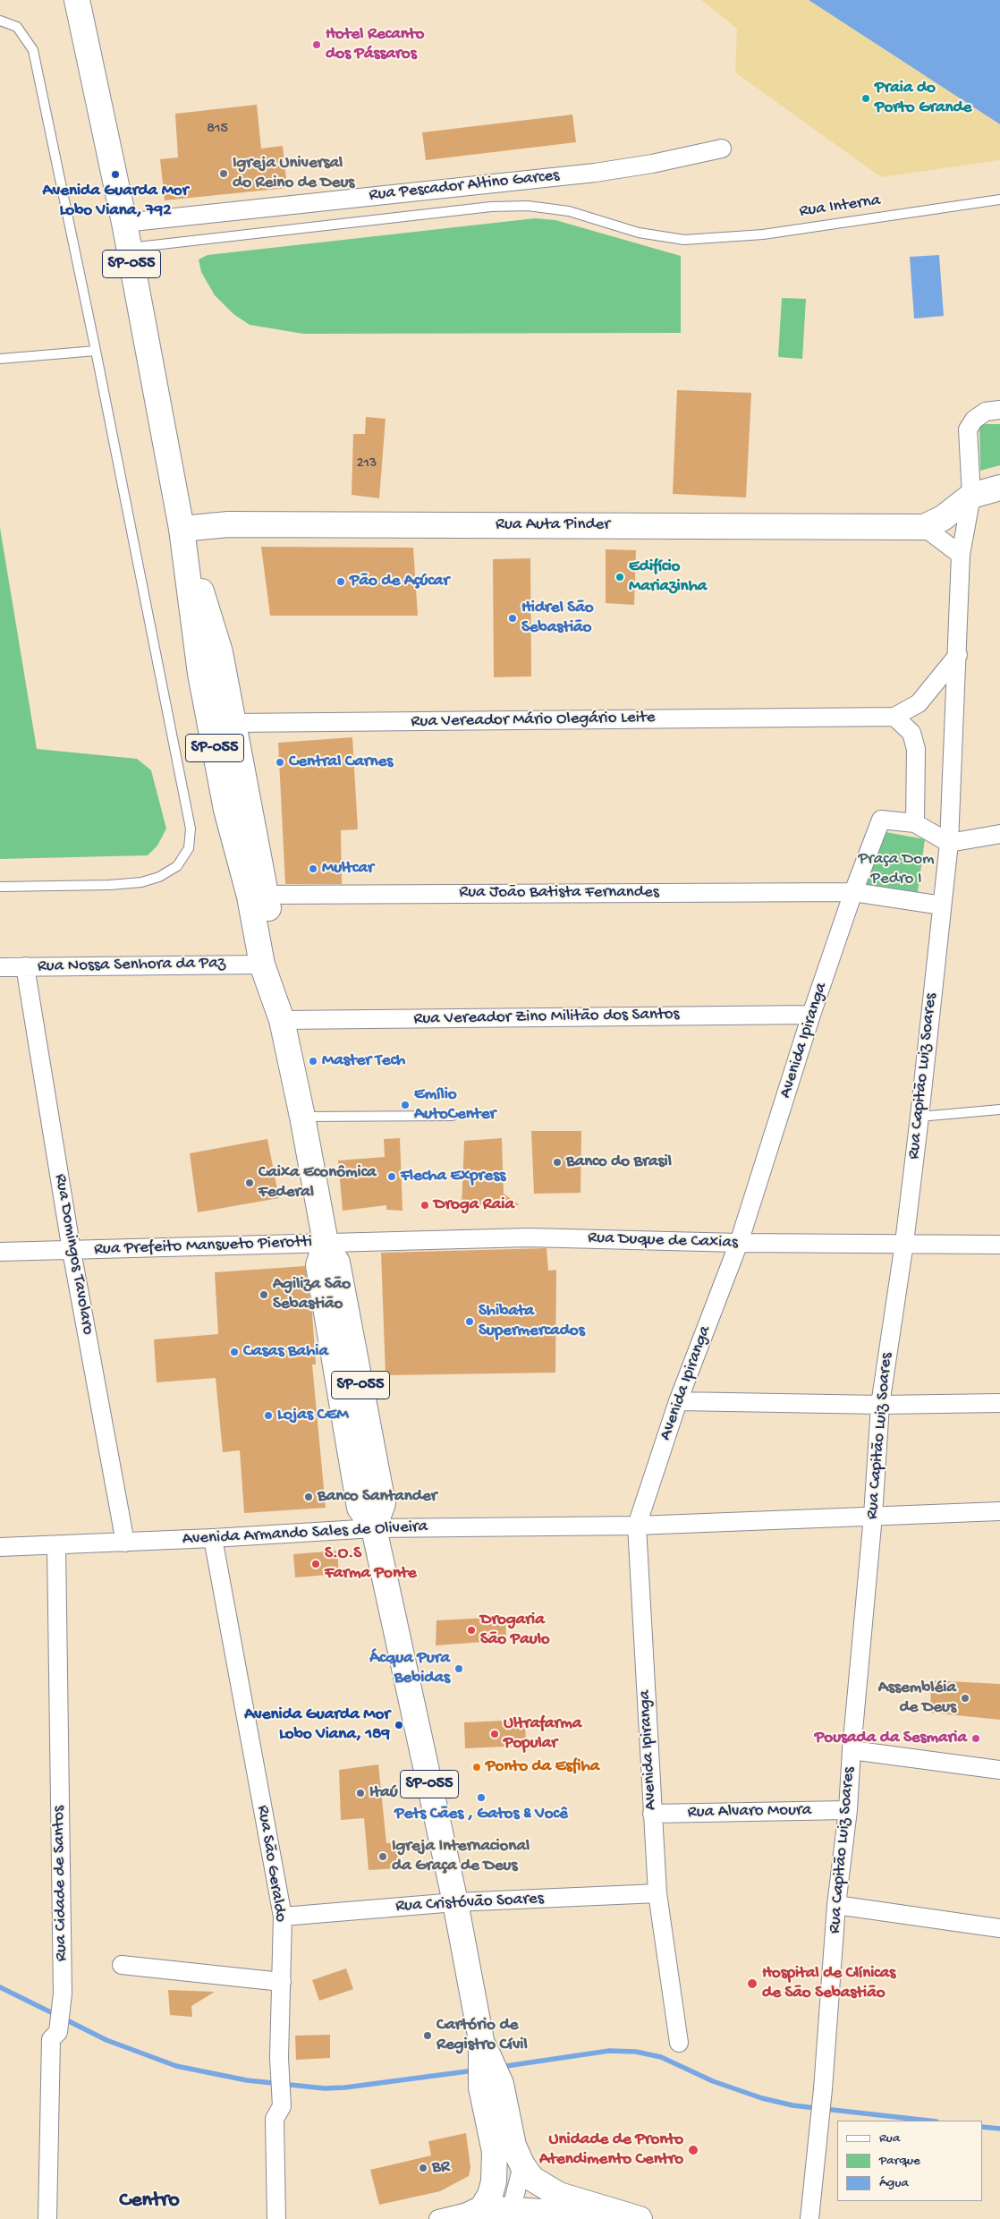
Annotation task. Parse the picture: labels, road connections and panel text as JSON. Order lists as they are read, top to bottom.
{
  "streets": {
    "main road": ["SP-055", "Rua Auta Pinder"],
    "street": [
      "Rua Pescador Altino Garces",
      "Rua Vereador Mário Olegário Leite",
      "Rua João Batista Fernandes",
      "Rua Nossa Senhora da Paz",
      "Rua Vereador Zino Militão dos Santos",
      "Avenida Ipiranga",
      "Rua Capitão Luiz Soares",
      "Rua Duque de Caxias",
      "Rua Prefeito Mansueto Pierotti",
      "Rua Domingos Tavolaro",
      "Avenida Armando Sales de Oliveira",
      "Rua Alvaro Moura",
      "Rua São Geraldo",
      "Rua Cidade de Santos",
      "Rua Cristóvão Soares"
    ],
    "lane": ["Rua Interna"]
  },
  "crossings": [
    ["Rua Pescador Altino Garces", "SP-055"],
    ["Rua Interna", "SP-055"],
    ["SP-055", "Rua Auta Pinder"],
    ["SP-055", "Rua Vereador Mário Olegário Leite"],
    ["SP-055", "Rua João Batista Fernandes"],
    ["SP-055", "Rua Nossa Senhora da Paz"],
    ["SP-055", "Rua Vereador Zino Militão dos Santos"],
    ["SP-055", "Rua Duque de Caxias"],
    ["SP-055", "Rua Prefeito Mansueto Pierotti"],
    ["SP-055", "Avenida Armando Sales de Oliveira"],
    ["SP-055", "Rua Cristóvão Soares"],
    ["Rua João Batista Fernandes", "Avenida Ipiranga"],
    ["Rua João Batista Fernandes", "Rua Capitão Luiz Soares"],
    ["Rua Nossa Senhora da Paz", "Rua Domingos Tavolaro"],
    ["Rua Vereador Zino Militão dos Santos", "Avenida Ipiranga"],
    ["Avenida Ipiranga", "Rua Capitão Luiz Soares"],
    ["Avenida Ipiranga", "Rua Duque de Caxias"],
    ["Avenida Ipiranga", "Avenida Armando Sales de Oliveira"],
    ["Avenida Ipiranga", "Rua Alvaro Moura"],
    ["Avenida Ipiranga", "Rua Cristóvão Soares"],
    ["Rua Capitão Luiz Soares", "Rua Duque de Caxias"],
    ["Rua Capitão Luiz Soares", "Avenida Armando Sales de Oliveira"],
    ["Rua Capitão Luiz Soares", "Rua Alvaro Moura"],
    ["Rua Duque de Caxias", "Rua Prefeito Mansueto Pierotti"],
    ["Rua Prefeito Mansueto Pierotti", "Rua Domingos Tavolaro"],
    ["Rua Domingos Tavolaro", "Avenida Armando Sales de Oliveira"],
    ["Avenida Armando Sales de Oliveira", "Rua São Geraldo"],
    ["Avenida Armando Sales de Oliveira", "Rua Cidade de Santos"],
    ["Rua São Geraldo", "Rua Cristóvão Soares"]
  ],
  "districts": ["Centro"],
  "parks": ["Praça Dom Pedro I"],
  "places": [
    "Hotel Recanto dos Pássaros",
    "Praia do Porto Grande",
    "Igreja Universal do Reino de Deus",
    "Avenida Guarda Mor Lobo Viana, 792",
    "Edifício Mariazinha",
    "Pão de Açúcar",
    "Hidrel São Sebastião",
    "Central Carnes",
    "Multcar",
    "Master Tech",
    "Emílio AutoCenter",
    "Banco do Brasil",
    "Flecha Express",
    "Caixa Econômica Federal",
    "Droga Raia",
    "Agiliza São Sebastião",
    "Shibata Supermercados",
    "Casas Bahia",
    "Lojas CEM",
    "Banco Santander",
    "S.O.S Farma Ponte",
    "Drogaria São Paulo",
    "Ácqua Pura Bebidas",
    "Assembléia de Deus",
    "Avenida Guarda Mor Lobo Viana, 189",
    "Ultrafarma Popular",
    "Pousada da Sesmaria",
    "Ponto da Esfiha",
    "Itaú",
    "Pets Cães , Gatos & Você",
    "Igreja Internacional da Graça de Deus",
    "Hospital de Clínicas de São Sebastião",
    "Cartório de Registro Cívil",
    "Unidade de Pronto Atendimento Centro",
    "BR"
  ],
  "house_numbers": ["815", "213"],
  "legend": ["Rua", "Parque", "Água"]
}
